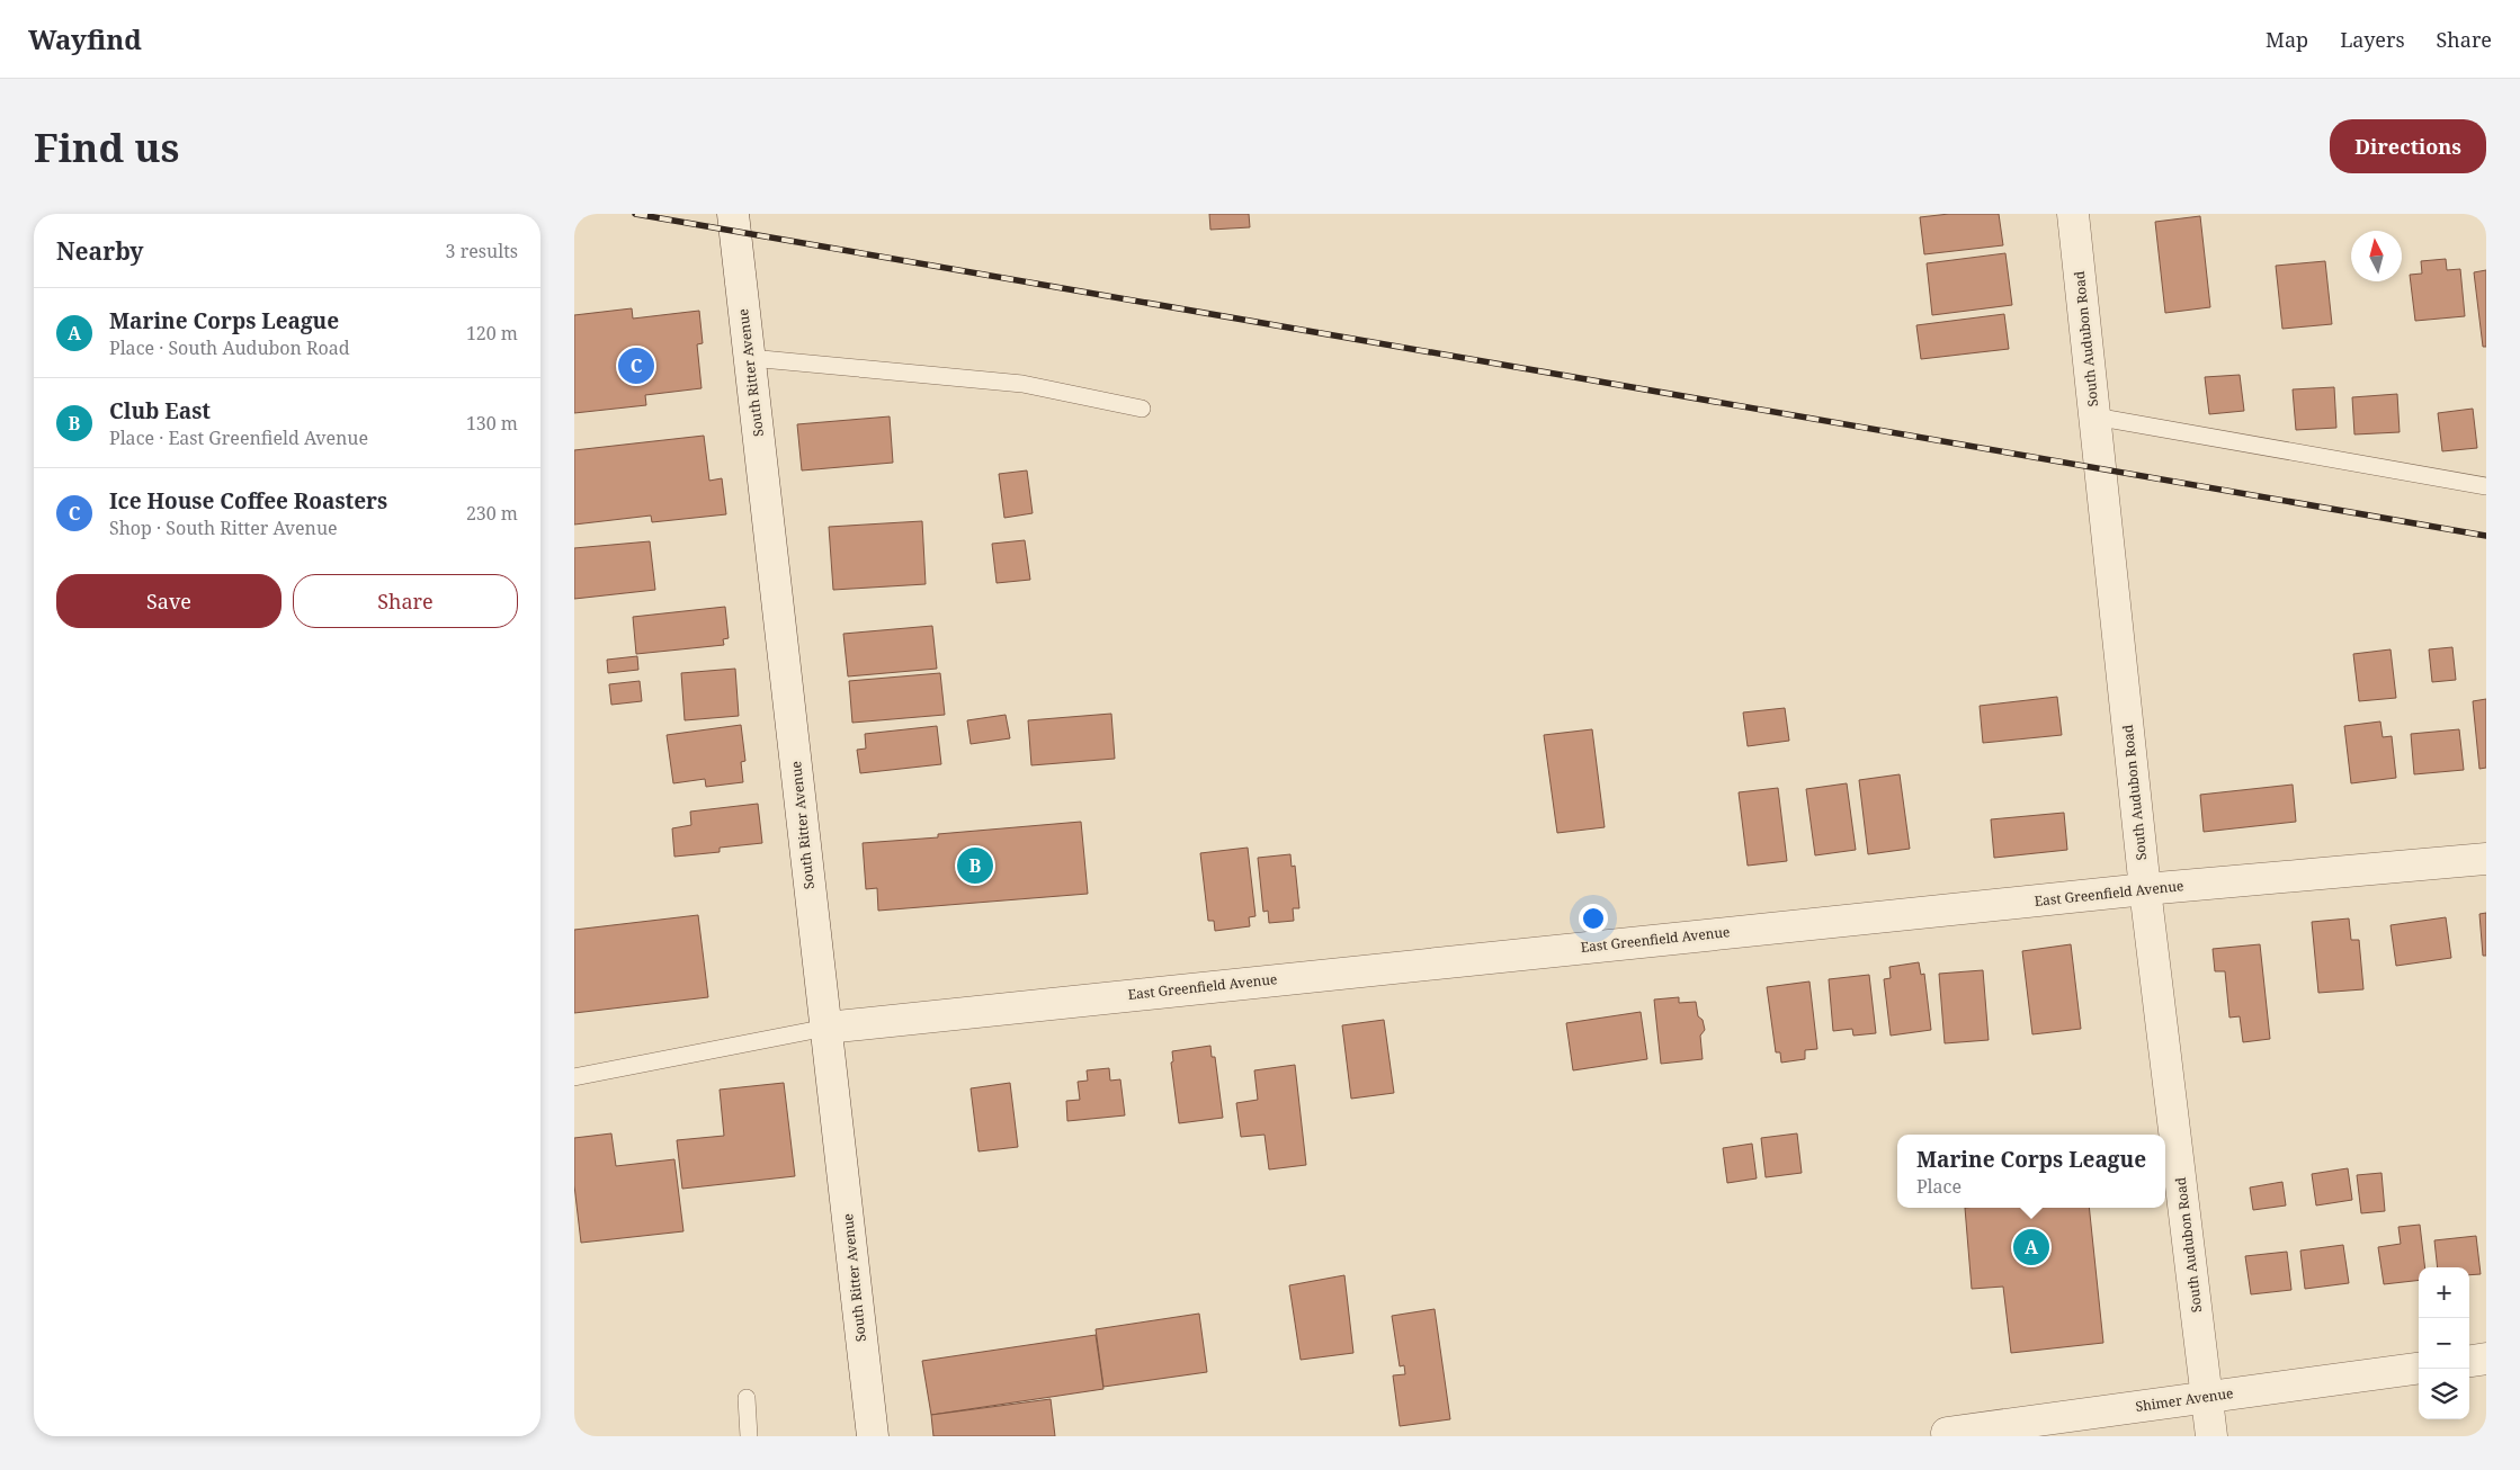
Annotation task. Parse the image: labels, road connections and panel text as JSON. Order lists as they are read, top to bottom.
{
  "streets": {
    "street": [
      "South Audubon Road",
      "South Ritter Avenue",
      "East Greenfield Avenue",
      "Shimer Avenue"
    ]
  },
  "crossings": [
    ["South Audubon Road", "East Greenfield Avenue"],
    ["South Audubon Road", "Shimer Avenue"],
    ["South Ritter Avenue", "East Greenfield Avenue"]
  ],
  "north": "top",
  "page": {
    "header": "Wayfind",
    "nav": ["Map", "Layers", "Share"],
    "buttons": [
      "Directions",
      ["Save", "Share"]
    ],
    "title": "Find us",
    "heading": ["Nearby", "3 results"],
    "list": [
      {
        "mark": "A",
        "name": "Marine Corps League",
        "note": "Place · South Audubon Road",
        "value": "120 m"
      },
      {
        "mark": "B",
        "name": "Club East",
        "note": "Place · East Greenfield Avenue",
        "value": "130 m"
      },
      {
        "mark": "C",
        "name": "Ice House Coffee Roasters",
        "note": "Shop · South Ritter Avenue",
        "value": "230 m"
      }
    ],
    "pins": ["C", "B", "A"],
    "popup": ["Marine Corps League", "Place"],
    "map_buttons": ["+", "−"]
  }
}
